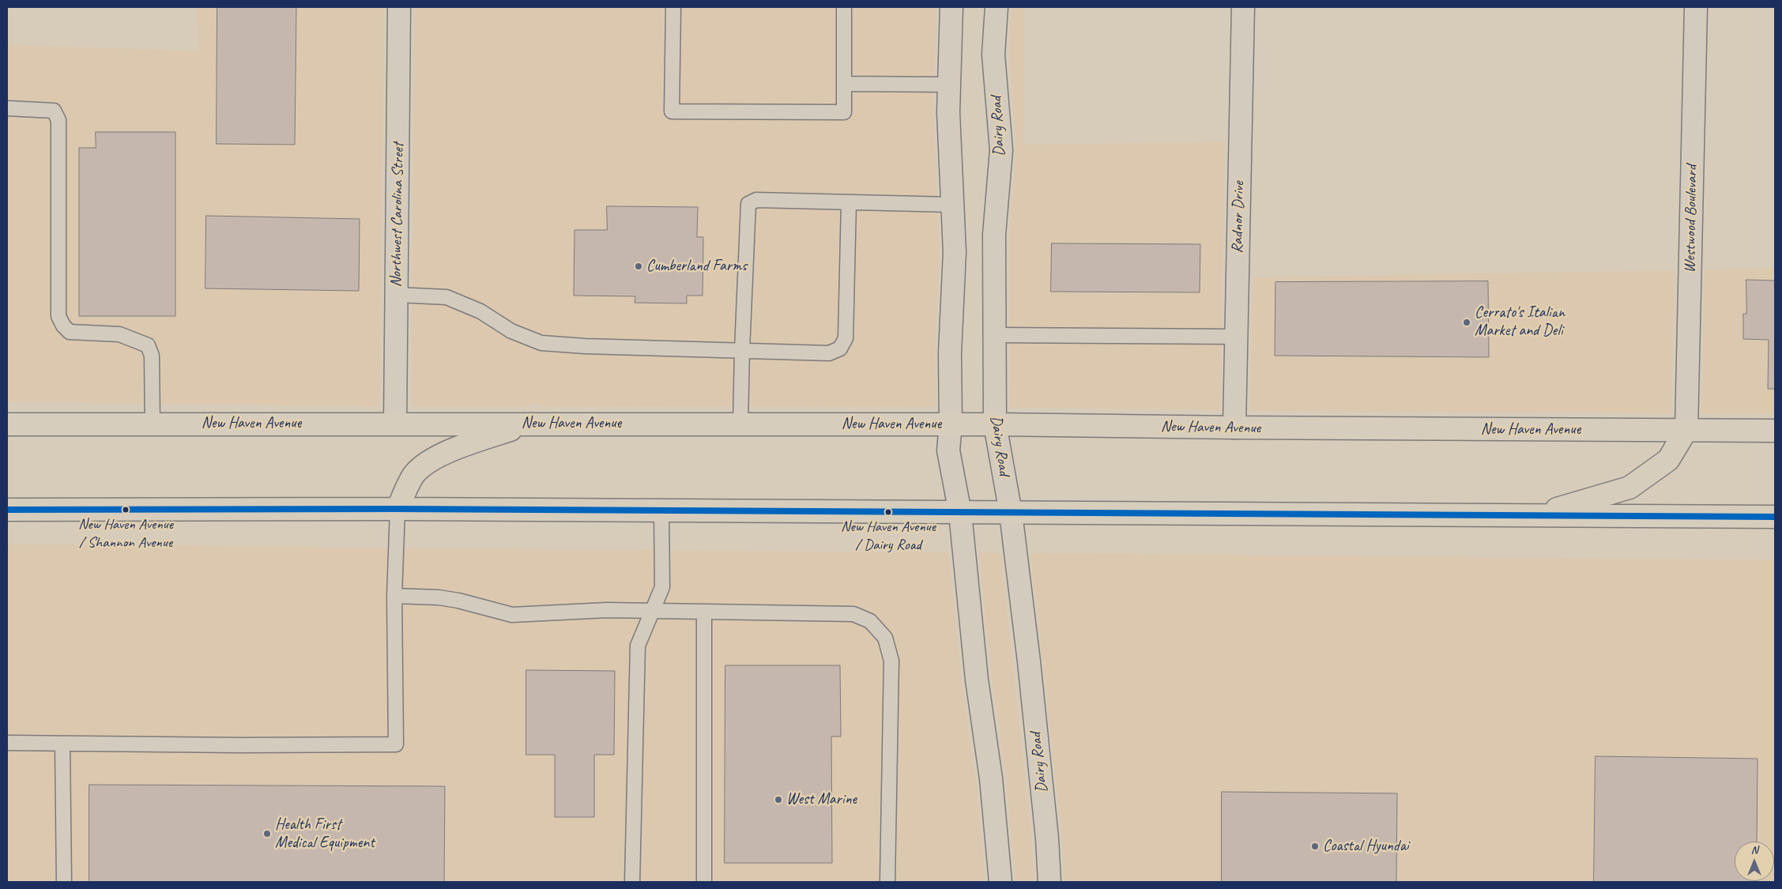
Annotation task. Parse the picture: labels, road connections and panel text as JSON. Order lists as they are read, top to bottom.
{
  "streets": {
    "main road": ["New Haven Avenue"],
    "street": [
      "Dairy Road",
      "Northwest Carolina Street",
      "Radnor Drive",
      "Westwood Boulevard"
    ]
  },
  "crossings": [
    ["Dairy Road", "New Haven Avenue"],
    ["Northwest Carolina Street", "New Haven Avenue"],
    ["Radnor Drive", "New Haven Avenue"],
    ["Westwood Boulevard", "New Haven Avenue"]
  ],
  "places": [
    "Cumberland Farms",
    "Cerrato's Italian Market and Deli",
    "New Haven Avenue / Shannon Avenue",
    "New Haven Avenue / Dairy Road",
    "West Marine",
    "Health First Medical Equipment",
    "Coastal Hyundai"
  ],
  "north": "top"
}
